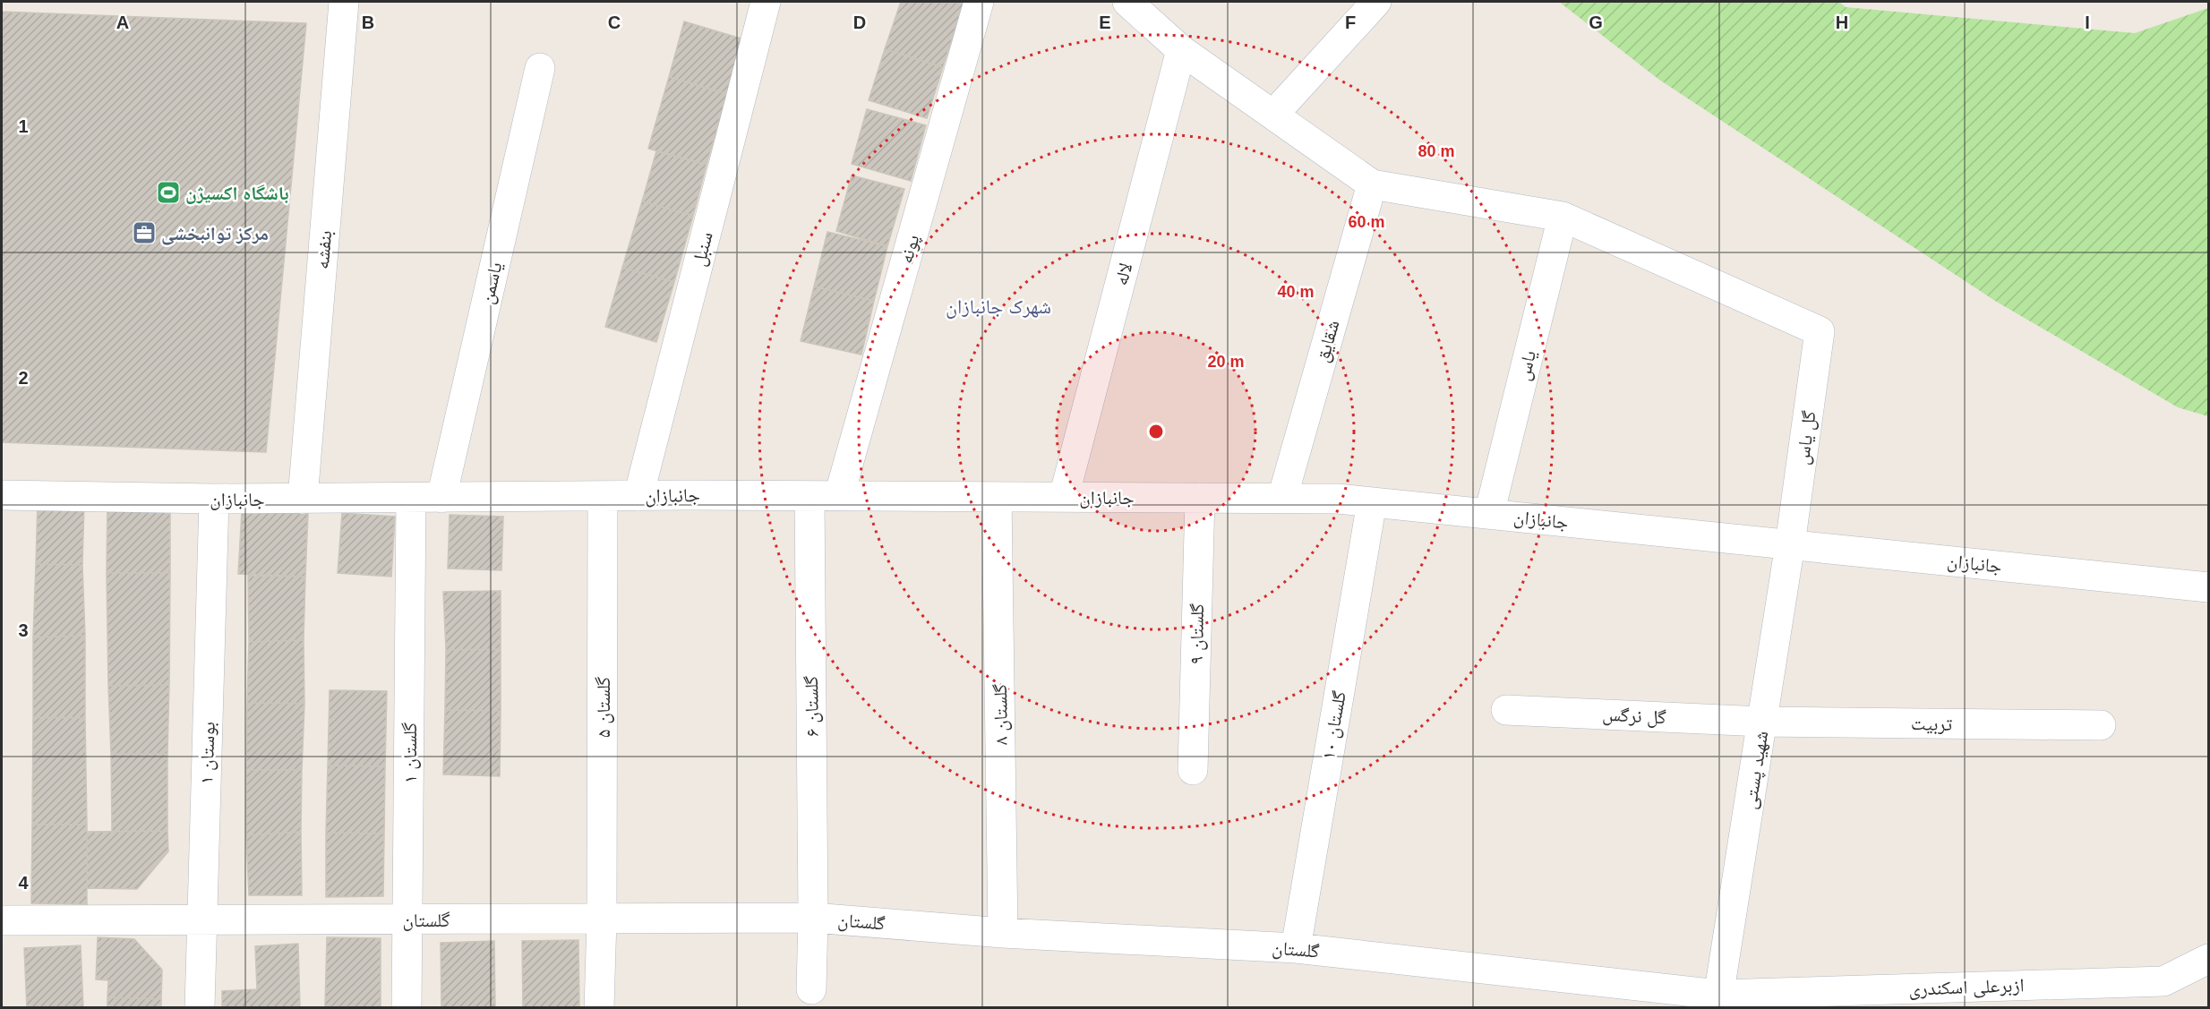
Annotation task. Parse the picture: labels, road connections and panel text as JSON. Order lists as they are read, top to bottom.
{
  "streets": {
    "street": [
      "سنبل",
      "پونه",
      "بنفشه",
      "لاله",
      "یاسمن",
      "شقایق",
      "یاس",
      "گل یاس",
      "جانبازان",
      "گلستان ۹",
      "گلستان ۶",
      "گلستان ۵",
      "گلستان ۸",
      "گل نرگس",
      "تربیت",
      "گلستان ۱۰",
      "بوستان ۱",
      "گلستان ۱",
      "شهید پستی",
      "گلستان",
      "ازبرعلی اسکندری"
    ]
  },
  "crossings": [
    ["سنبل", "جانبازان"],
    ["پونه", "جانبازان"],
    ["بنفشه", "جانبازان"],
    ["لاله", "جانبازان"],
    ["یاسمن", "جانبازان"],
    ["شقایق", "جانبازان"],
    ["یاس", "گل یاس"],
    ["یاس", "جانبازان"],
    ["گل یاس", "جانبازان"],
    ["گل یاس", "شهید پستی"],
    ["جانبازان", "گلستان ۹"],
    ["جانبازان", "گلستان ۶"],
    ["جانبازان", "گلستان ۵"],
    ["جانبازان", "گلستان ۸"],
    ["جانبازان", "گلستان ۱۰"],
    ["جانبازان", "بوستان ۱"],
    ["جانبازان", "گلستان ۱"],
    ["جانبازان", "شهید پستی"],
    ["گلستان ۶", "گلستان"],
    ["گلستان ۵", "گلستان"],
    ["گلستان ۸", "گلستان"],
    ["گل نرگس", "تربیت"],
    ["گل نرگس", "شهید پستی"],
    ["تربیت", "شهید پستی"],
    ["گلستان ۱۰", "گلستان"],
    ["بوستان ۱", "گلستان"],
    ["گلستان ۱", "گلستان"],
    ["شهید پستی", "گلستان"],
    ["شهید پستی", "ازبرعلی اسکندری"],
    ["گلستان", "ازبرعلی اسکندری"]
  ],
  "districts": ["شهرک جانبازان"],
  "places": {
    "sports": ["باشگاه اکسیژن"],
    "office": ["مرکز توانبخشی"]
  },
  "grid": {
    "columns": [
      "A",
      "B",
      "C",
      "D",
      "E",
      "F",
      "G",
      "H",
      "I"
    ],
    "rows": [
      "1",
      "2",
      "3",
      "4"
    ]
  },
  "rings": [
    "80 m",
    "60 m",
    "40 m",
    "20 m"
  ]
}
